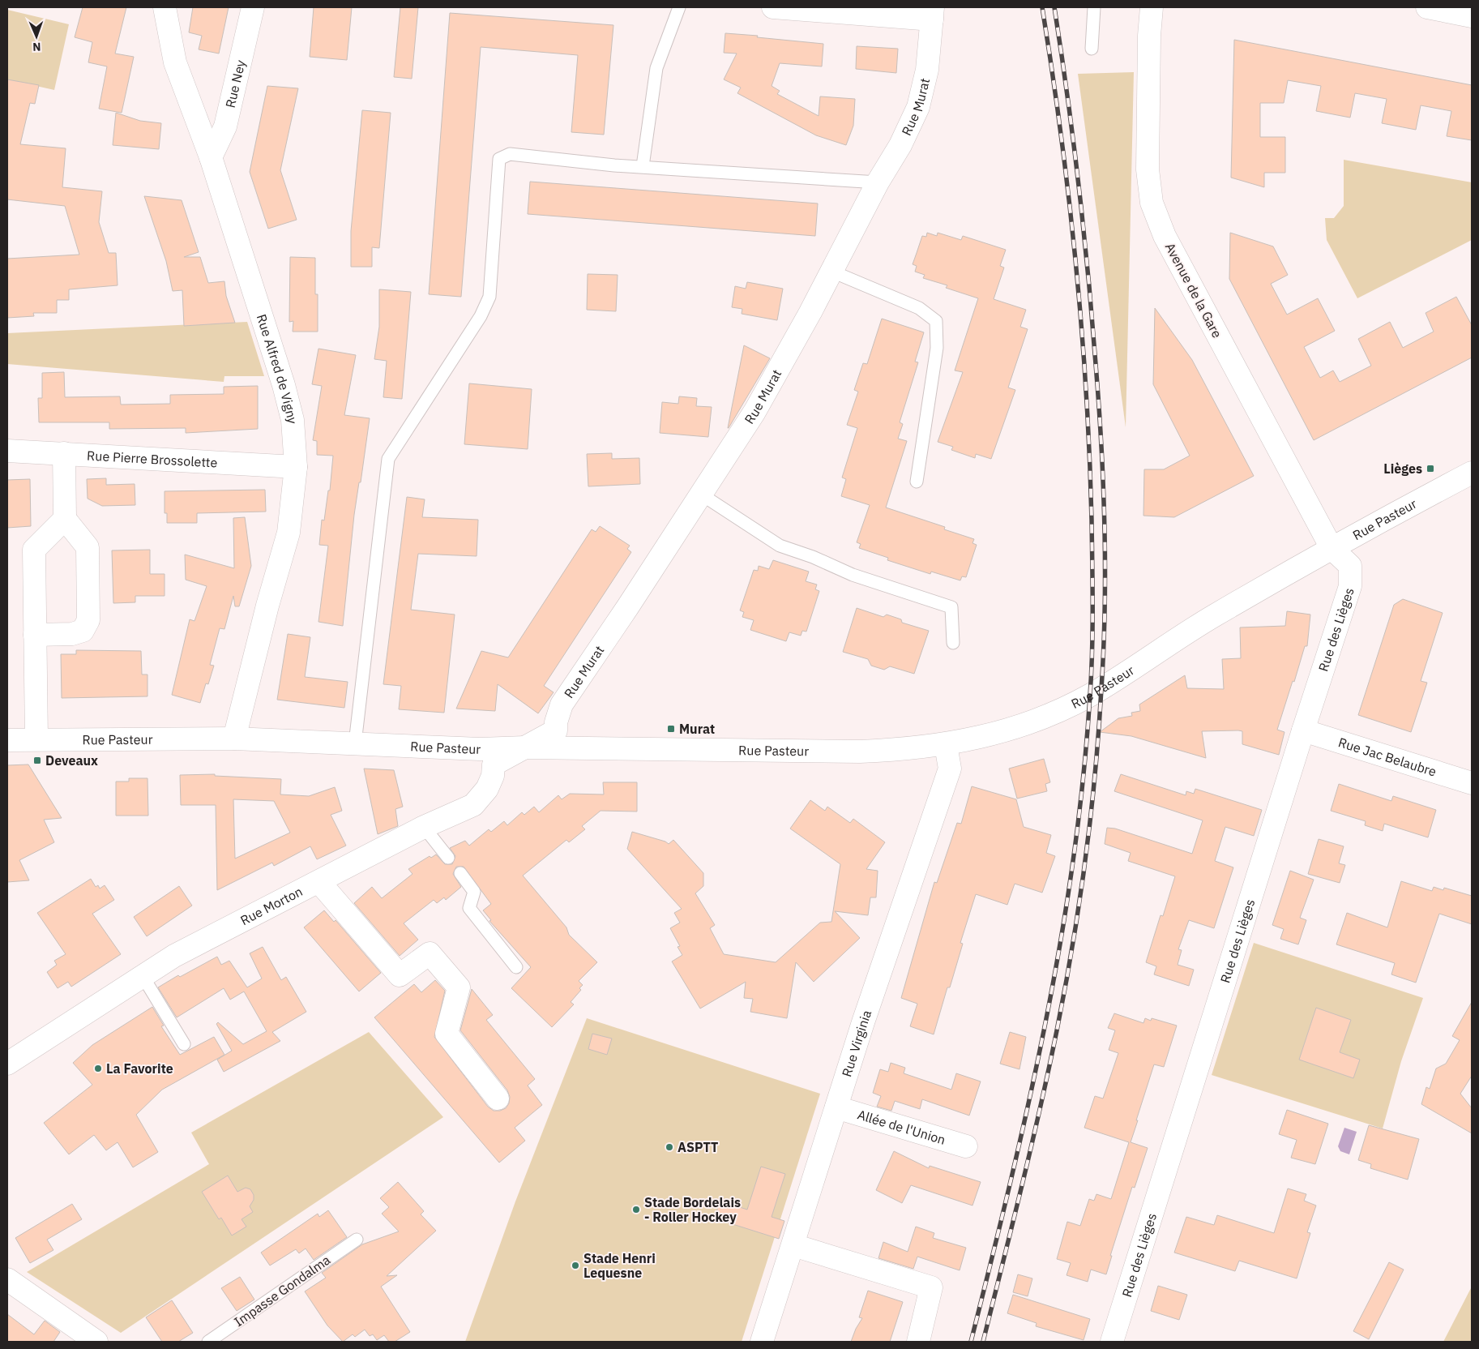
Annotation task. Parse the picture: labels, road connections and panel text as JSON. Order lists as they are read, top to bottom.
{
  "streets": {
    "street": [
      "Rue Ney",
      "Rue Murat",
      "Avenue de la Gare",
      "Rue Alfred de Vigny",
      "Rue Pierre Brossolette",
      "Rue Pasteur",
      "Rue des Lièges",
      "Rue Jac Belaubre",
      "Rue Morton",
      "Rue Virginia",
      "Allée de l'Union"
    ],
    "lane": ["Impasse Gondalma"]
  },
  "crossings": [
    ["Rue Ney", "Rue Alfred de Vigny"],
    ["Rue Murat", "Rue Pasteur"],
    ["Rue Murat", "Rue Morton"],
    ["Avenue de la Gare", "Rue Pasteur"],
    ["Avenue de la Gare", "Rue des Lièges"],
    ["Rue Alfred de Vigny", "Rue Pierre Brossolette"],
    ["Rue Alfred de Vigny", "Rue Pasteur"],
    ["Rue Pasteur", "Rue des Lièges"],
    ["Rue Pasteur", "Rue Morton"],
    ["Rue Pasteur", "Rue Virginia"],
    ["Rue des Lièges", "Rue Jac Belaubre"],
    ["Rue Virginia", "Allée de l'Union"]
  ],
  "places": {
    "transit": ["Lièges", "Murat", "Deveaux"],
    "other": [
      "La Favorite",
      "ASPTT",
      "Stade Bordelais - Roller Hockey",
      "Stade Henri Lequesne"
    ]
  },
  "north": "bottom"
}
